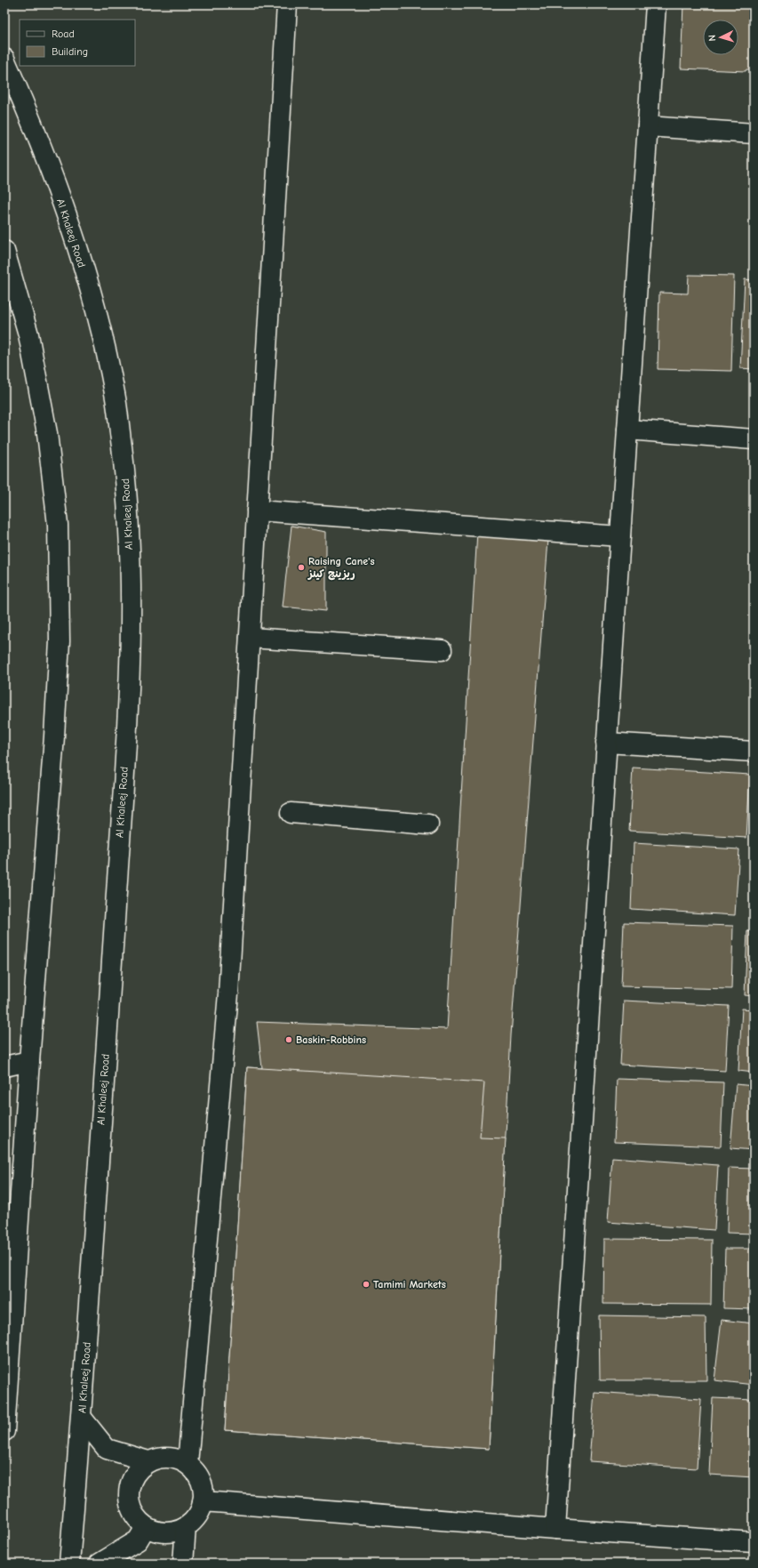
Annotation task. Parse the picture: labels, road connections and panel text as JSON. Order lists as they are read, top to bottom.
{
  "streets": {
    "street": ["Al Khaleej Road"]
  },
  "places": ["Raising Cane's ريزينج كينز", "Baskin-Robbins", "Tamimi Markets"],
  "legend": ["Road", "Building"],
  "north": "left"
}
